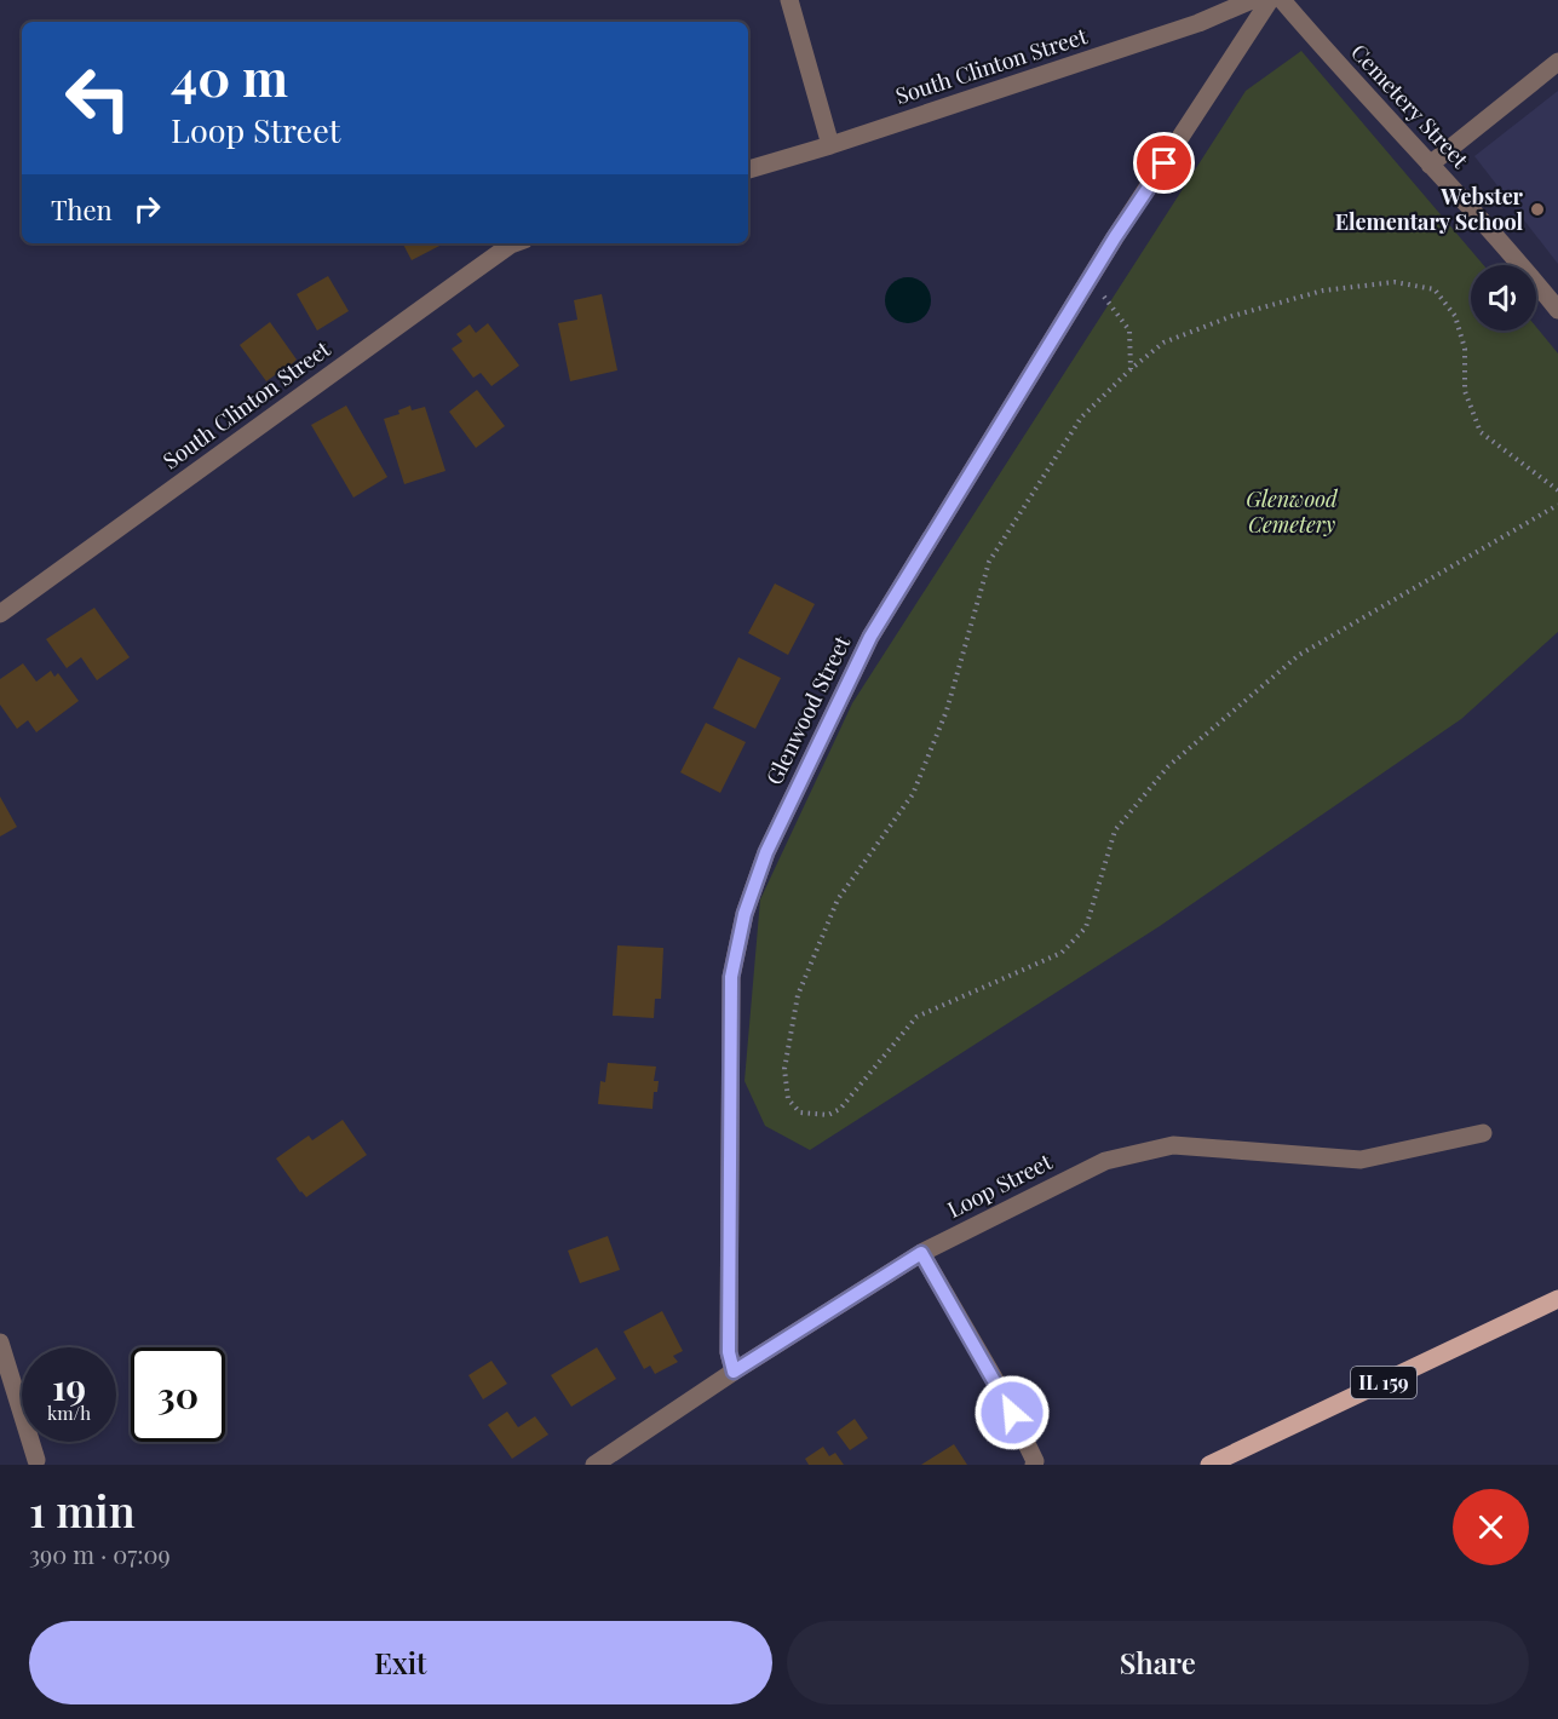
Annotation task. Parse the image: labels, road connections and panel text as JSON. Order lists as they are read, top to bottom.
{
  "streets": {
    "main road": ["IL 159"],
    "street": [
      "South Clinton Street",
      "Cemetery Street",
      "Glenwood Street",
      "Loop Street"
    ]
  },
  "crossings": [
    ["Glenwood Street", "Loop Street"]
  ],
  "parks": ["Glenwood Cemetery"],
  "places": ["Webster Elementary School"],
  "page": {
    "turn": ["40 m", "Loop Street"],
    "then": "Then",
    "speed": "19 km/h",
    "limit": "30",
    "heading": ["1 min", "390 m · 07:09"],
    "buttons": ["Exit", "Share"]
  }
}
